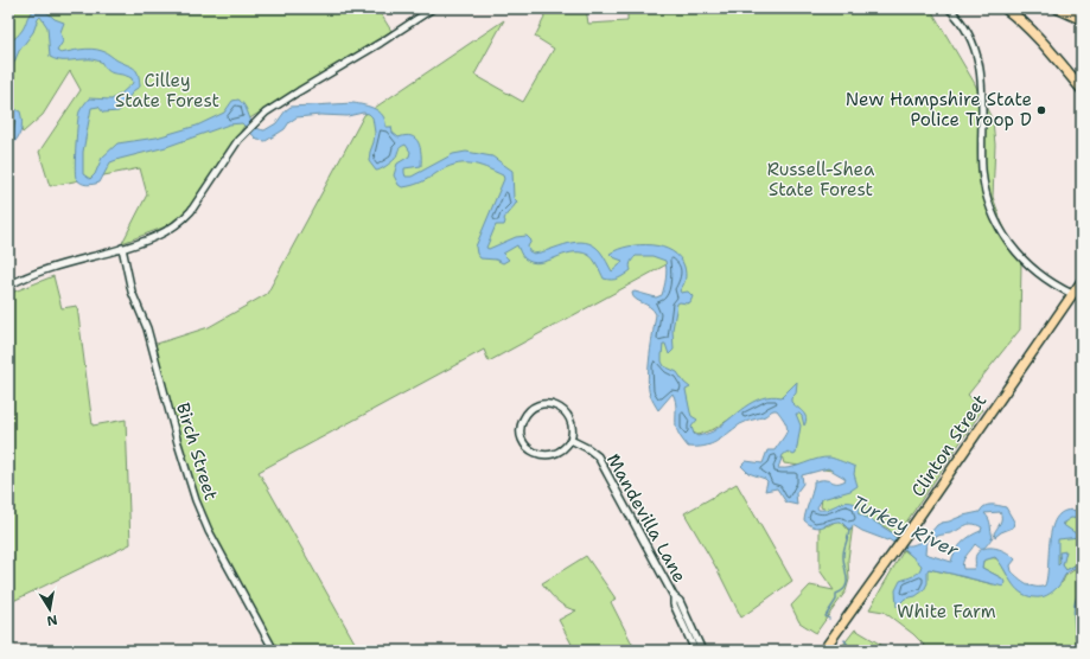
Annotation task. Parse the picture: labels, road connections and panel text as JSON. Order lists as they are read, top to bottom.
{
  "streets": {
    "main road": ["Clinton Street"],
    "street": ["Birch Street", "Mandevilla Lane"]
  },
  "water": ["Turkey River"],
  "parks": ["Cilley State Forest", "Russell-Shea State Forest", "White Farm"],
  "places": ["New Hampshire State Police Troop D"],
  "north": "bottom"
}
